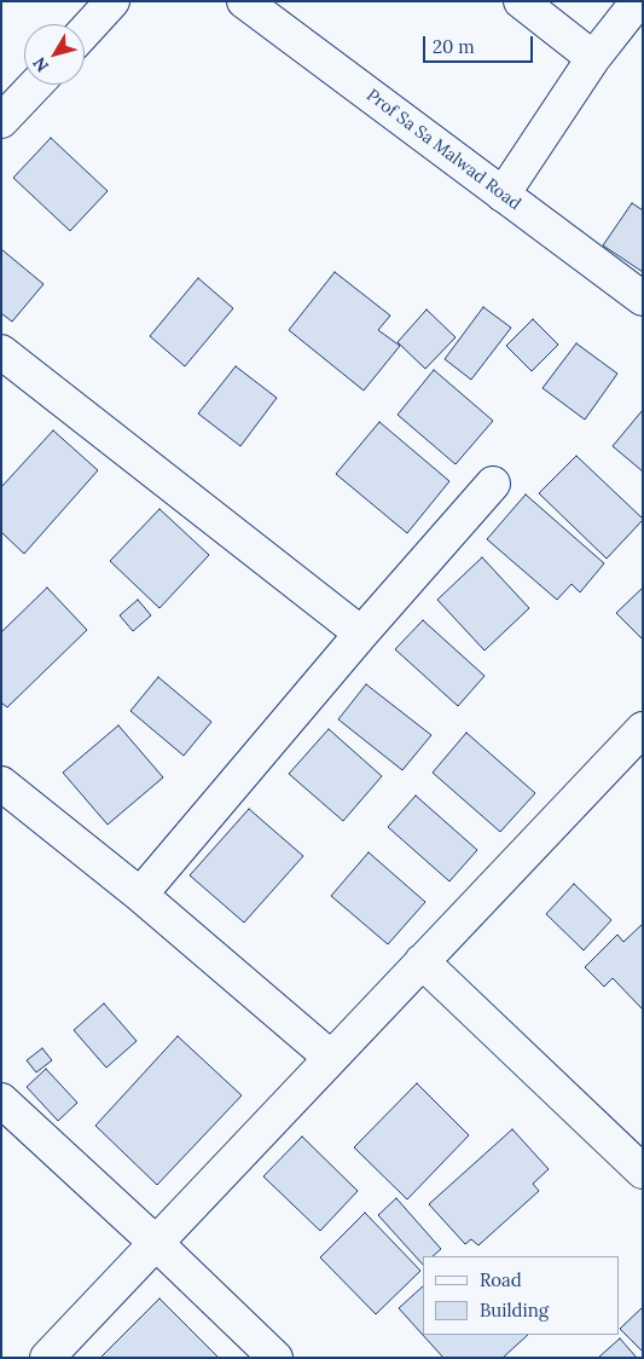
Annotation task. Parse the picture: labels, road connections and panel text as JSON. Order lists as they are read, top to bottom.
{
  "streets": {
    "street": ["Prof Sa Sa Malwad Road"]
  },
  "legend": ["Road", "Building"],
  "scale_bar": "20 m",
  "north": "bottom left"
}
